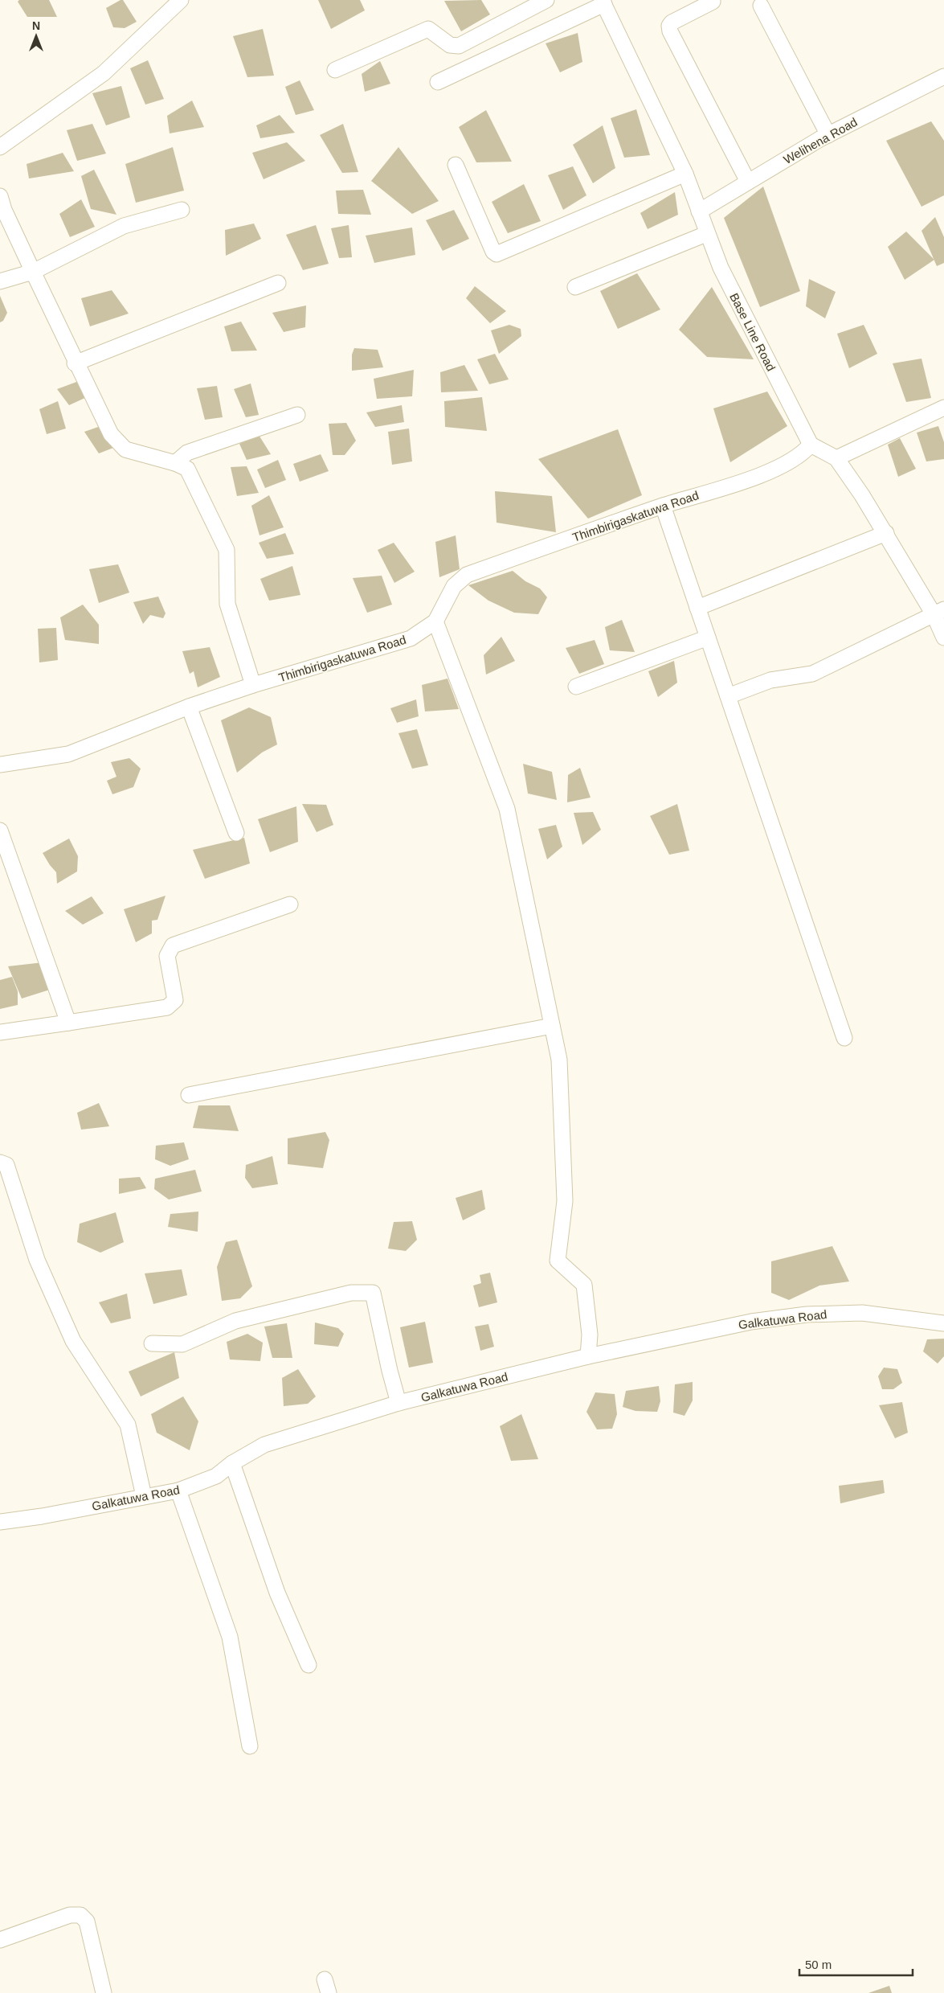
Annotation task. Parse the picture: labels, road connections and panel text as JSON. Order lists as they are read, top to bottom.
{
  "streets": {
    "street": [
      "Welihena Road",
      "Base Line Road",
      "Thimbirigaskatuwa Road",
      "Galkatuwa Road"
    ]
  },
  "crossings": [
    ["Welihena Road", "Base Line Road"],
    ["Base Line Road", "Thimbirigaskatuwa Road"]
  ],
  "scale_bar": "50 m",
  "north": "top"
}
